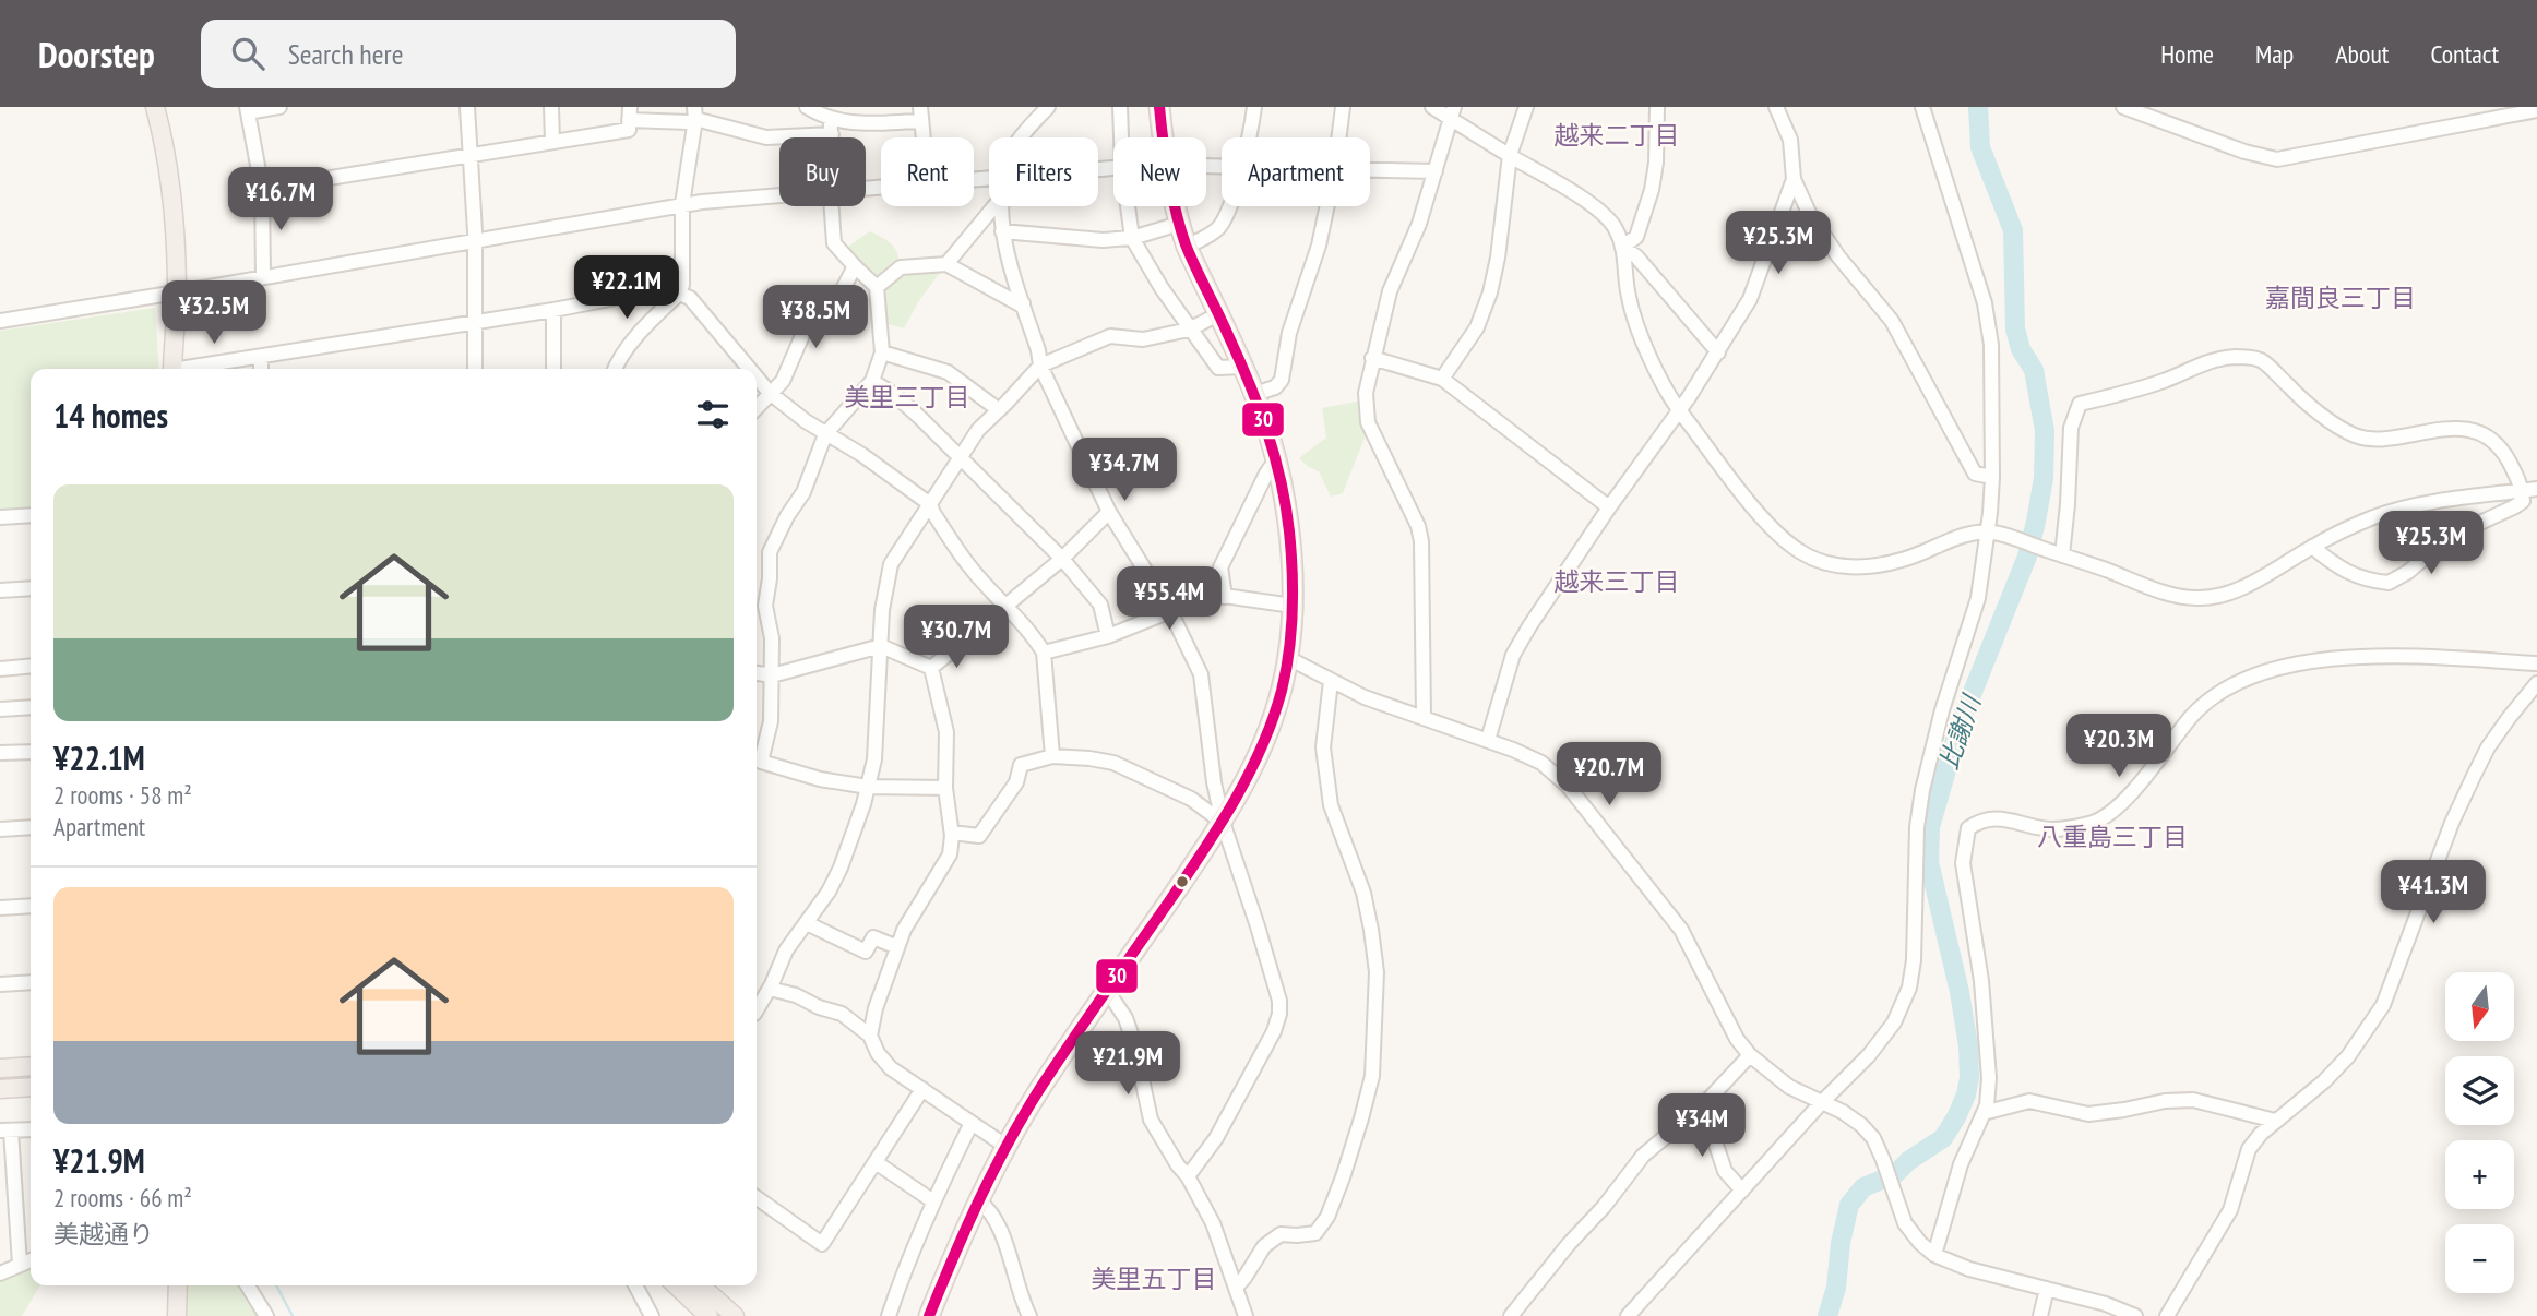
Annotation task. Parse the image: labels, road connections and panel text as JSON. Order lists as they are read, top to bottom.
{
  "districts": [
    "越来二丁目",
    "嘉間良三丁目",
    "美里三丁目",
    "越来三丁目",
    "八重島三丁目",
    "美里五丁目"
  ],
  "water": ["比謝川"],
  "lines": ["transit line 30"],
  "north": "bottom",
  "page": {
    "header": "Doorstep",
    "search": "Search here",
    "nav": [
      "Home",
      "Map",
      "About",
      "Contact"
    ],
    "chip": [
      "Buy",
      "Rent",
      "Filters",
      "New",
      "Apartment"
    ],
    "price": [
      "¥16.7M",
      "¥25.3M",
      "¥22.1M",
      "¥32.5M",
      "¥38.5M",
      "¥34.7M",
      "¥25.3M",
      "¥55.4M",
      "¥30.7M",
      "¥20.3M",
      "¥20.7M",
      "¥41.3M",
      "¥21.9M",
      "¥34M"
    ],
    "heading": "14 homes",
    "list": [
      {
        "name": "¥22.1M",
        "note": "2 rooms · 58 m² · Apartment"
      },
      {
        "name": "¥21.9M",
        "note": "2 rooms · 66 m² · 美越通り"
      }
    ],
    "map_buttons": ["+", "−"]
  }
}
